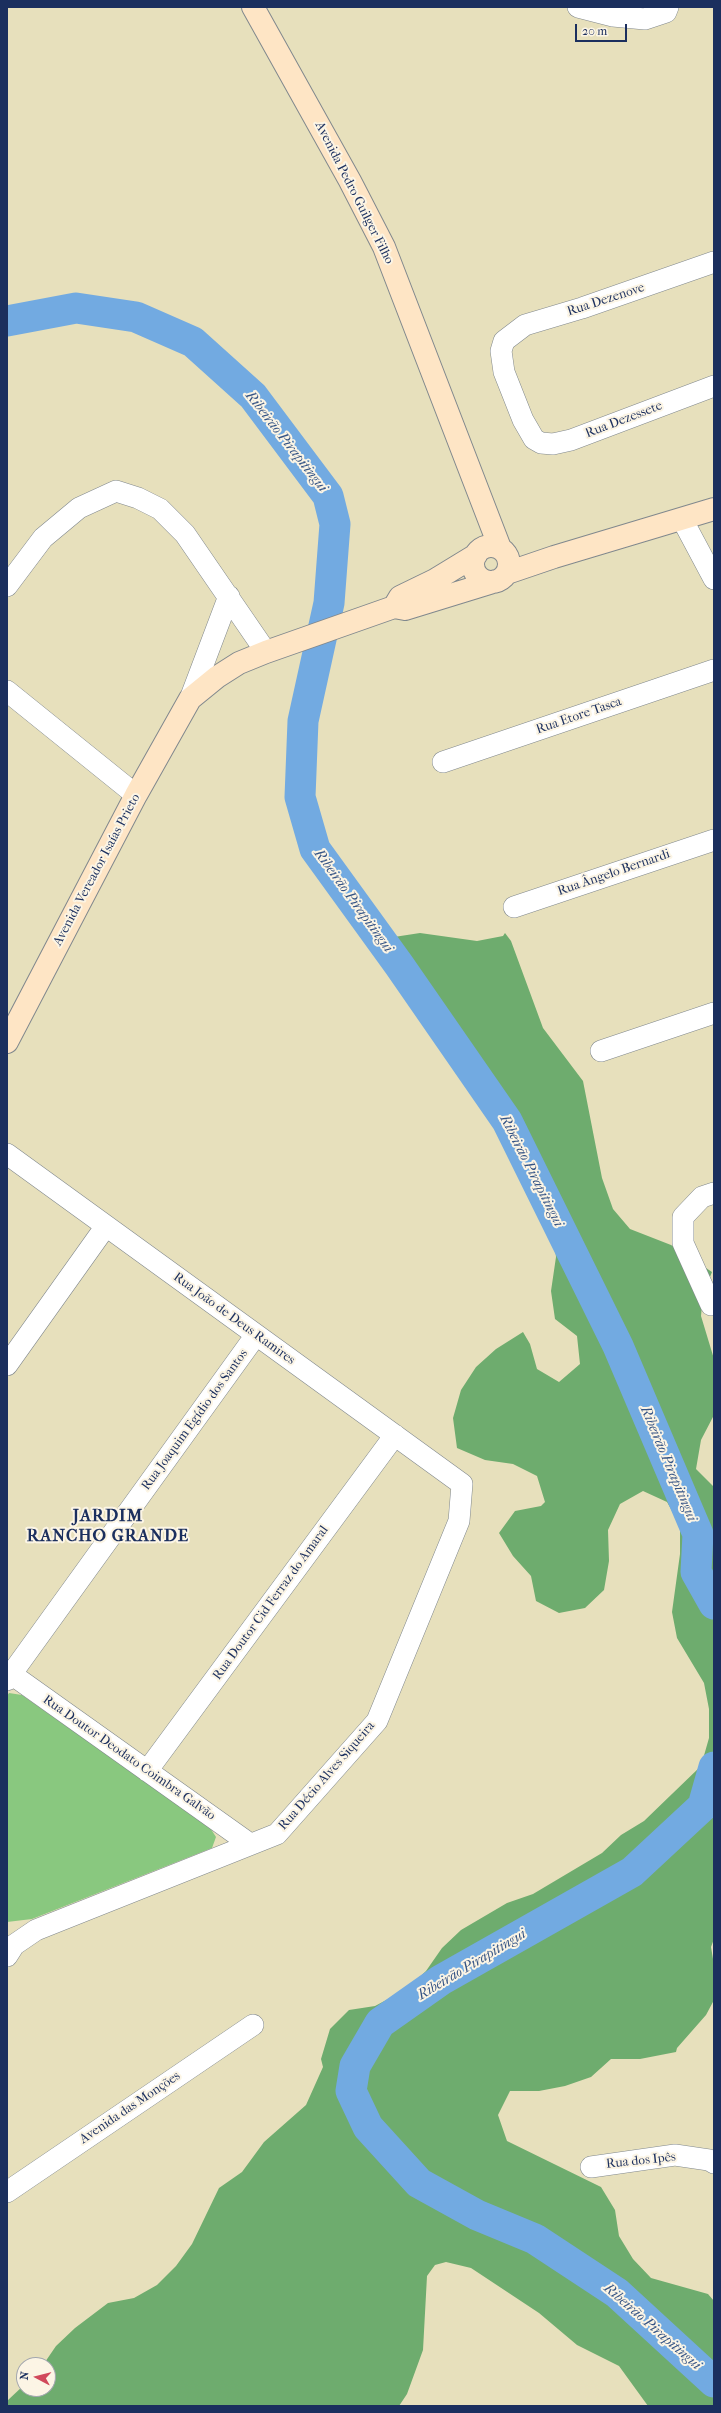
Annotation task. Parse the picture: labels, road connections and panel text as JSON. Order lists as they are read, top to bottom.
{
  "streets": {
    "main road": ["Avenida Pedro Guilger Filho", "Avenida Vereador Isaías Prieto"],
    "street": [
      "Rua Dezenove",
      "Rua Dezessete",
      "Rua Etore Tasca",
      "Rua Ângelo Bernardi",
      "Rua João de Deus Ramires",
      "Rua Joaquim Egídio dos Santos",
      "Rua Doutor Cid Ferraz do Amaral",
      "Rua Doutor Deodato Coimbra Galvão",
      "Rua Décio Alves Siqueira",
      "Avenida das Monções",
      "Rua dos Ipês"
    ]
  },
  "crossings": [
    ["Avenida Pedro Guilger Filho", "Avenida Vereador Isaías Prieto"],
    ["Rua Dezenove", "Rua Dezessete"],
    ["Rua João de Deus Ramires", "Rua Joaquim Egídio dos Santos"],
    ["Rua João de Deus Ramires", "Rua Doutor Cid Ferraz do Amaral"],
    ["Rua João de Deus Ramires", "Rua Décio Alves Siqueira"],
    ["Rua Joaquim Egídio dos Santos", "Rua Doutor Deodato Coimbra Galvão"],
    ["Rua Doutor Cid Ferraz do Amaral", "Rua Doutor Deodato Coimbra Galvão"],
    ["Rua Doutor Deodato Coimbra Galvão", "Rua Décio Alves Siqueira"]
  ],
  "districts": ["JARDIM RANCHO GRANDE"],
  "water": ["Ribeirão Pirapitingui"],
  "scale_bar": "20 m",
  "north": "left"
}
